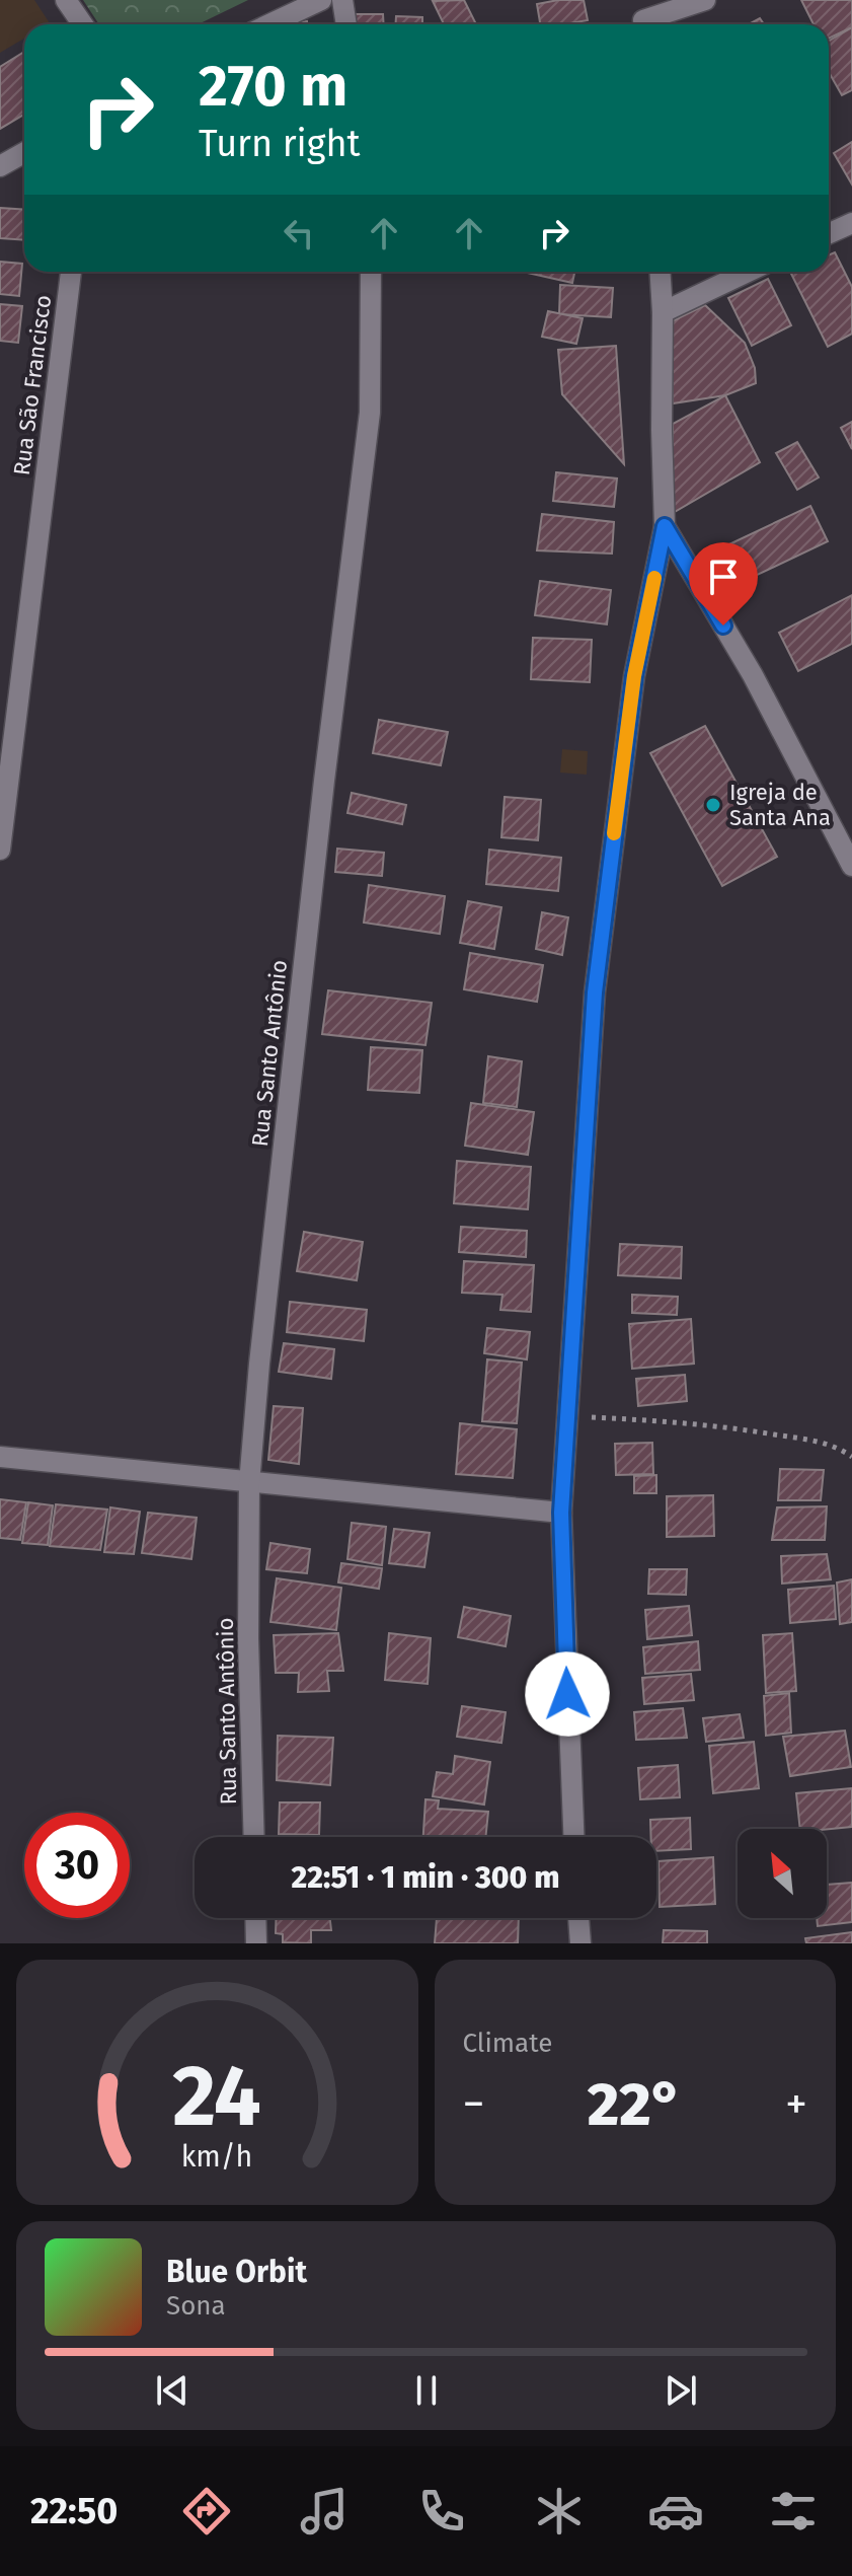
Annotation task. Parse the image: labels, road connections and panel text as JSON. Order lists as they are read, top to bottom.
{
  "streets": {
    "street": ["Rua São Francisco", "Rua Santo Antônio"]
  },
  "places": ["Igreja de Santa Ana"],
  "north": "top left",
  "page": {
    "turn": ["270 m", "Turn right"],
    "limit": "30",
    "trip": "22:51 · 1 min · 300 m",
    "tile": "Climate",
    "heat": ["−", "22°", "+"],
    "song": ["Blue Orbit", "Sona"],
    "tabs": "22:50",
    "gauge": ["24", "km/h"]
  }
}
